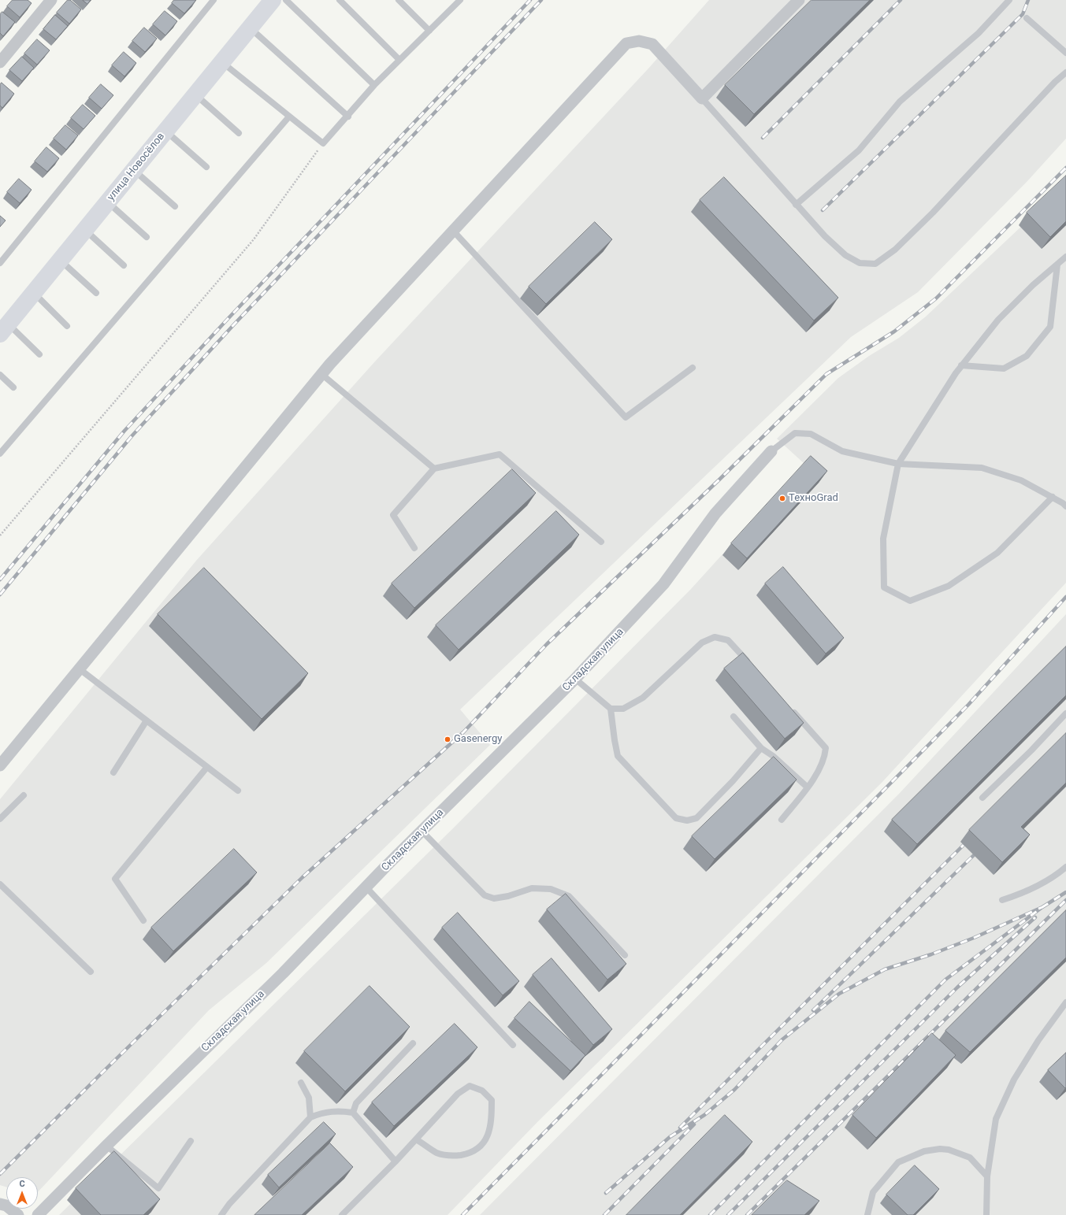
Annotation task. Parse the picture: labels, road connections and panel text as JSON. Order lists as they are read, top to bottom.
{
  "streets": {
    "street": ["улица Новосёлов", "Складская улица"]
  },
  "places": ["ТехноGrad", "Gasenergy"],
  "north": "top"
}
